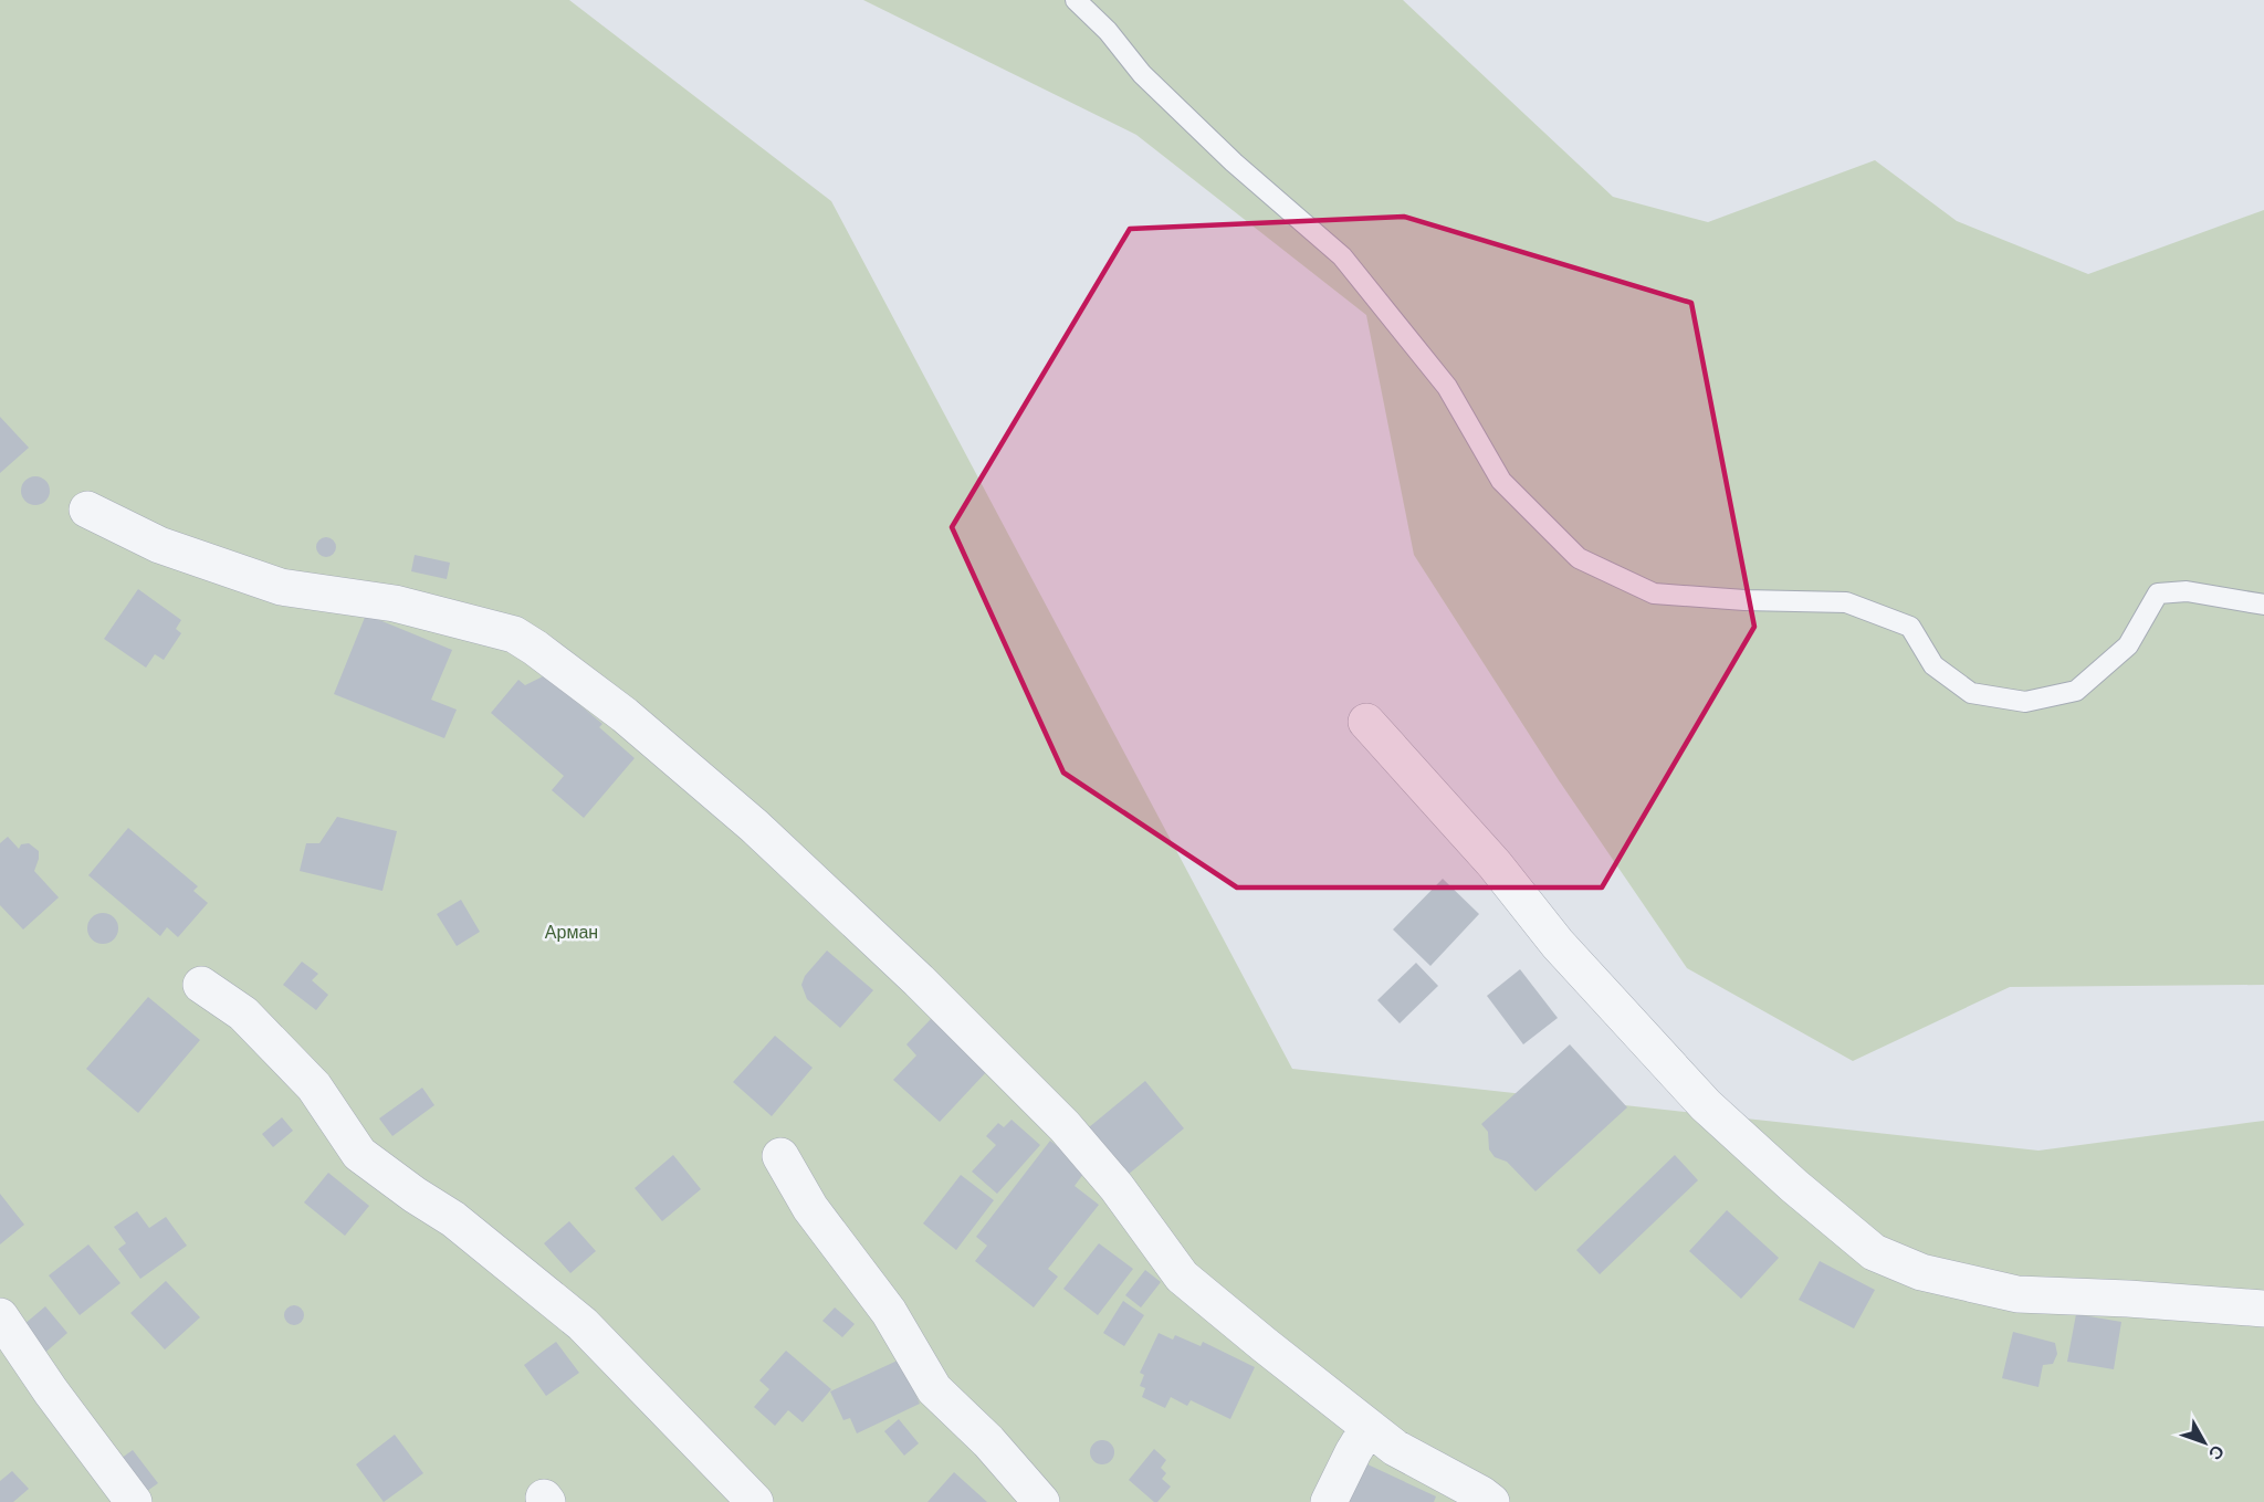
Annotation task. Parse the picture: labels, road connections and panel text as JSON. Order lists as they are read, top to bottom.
{
  "parks": ["Арман"],
  "north": "bottom right"
}
